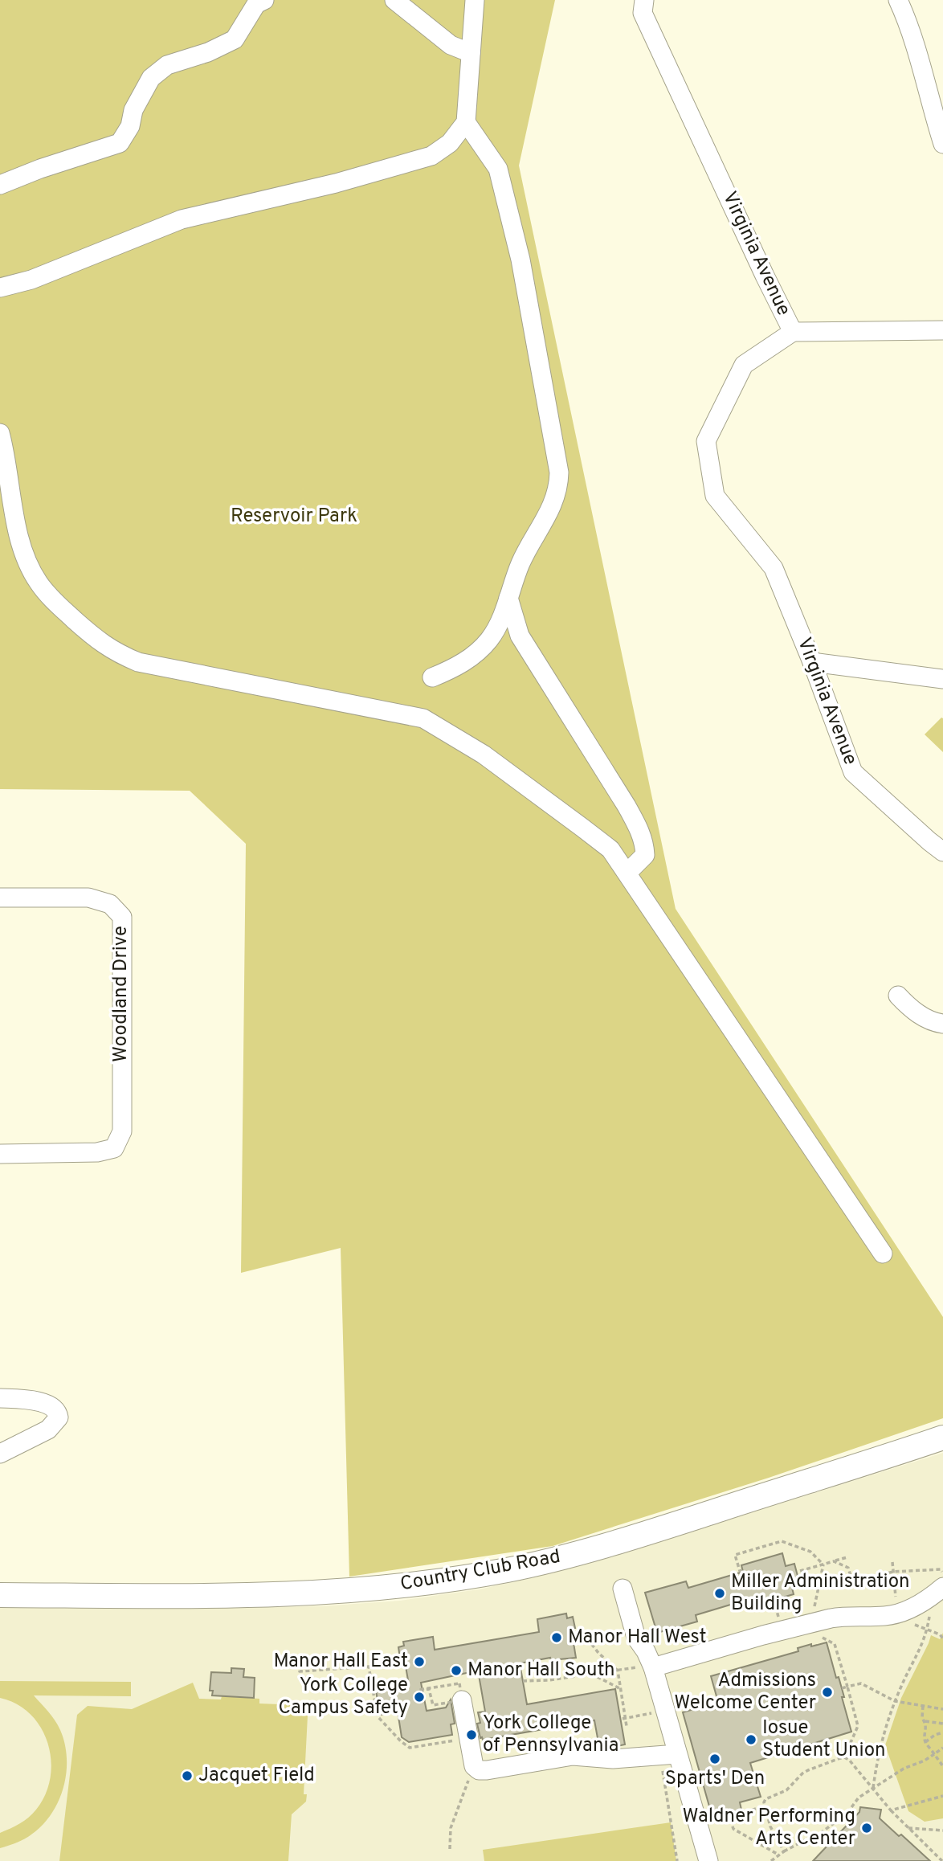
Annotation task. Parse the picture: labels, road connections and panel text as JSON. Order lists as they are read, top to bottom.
{
  "streets": {
    "main road": ["Country Club Road"],
    "street": ["Virginia Avenue", "Woodland Drive"]
  },
  "parks": ["Reservoir Park"],
  "places": [
    "Miller Administration Building",
    "Manor Hall West",
    "Manor Hall East",
    "Manor Hall South",
    "Admissions Welcome Center",
    "York College Campus Safety",
    "York College of Pennsylvania",
    "Iosue Student Union",
    "Sparts' Den",
    "Jacquet Field",
    "Waldner Performing Arts Center"
  ]
}
